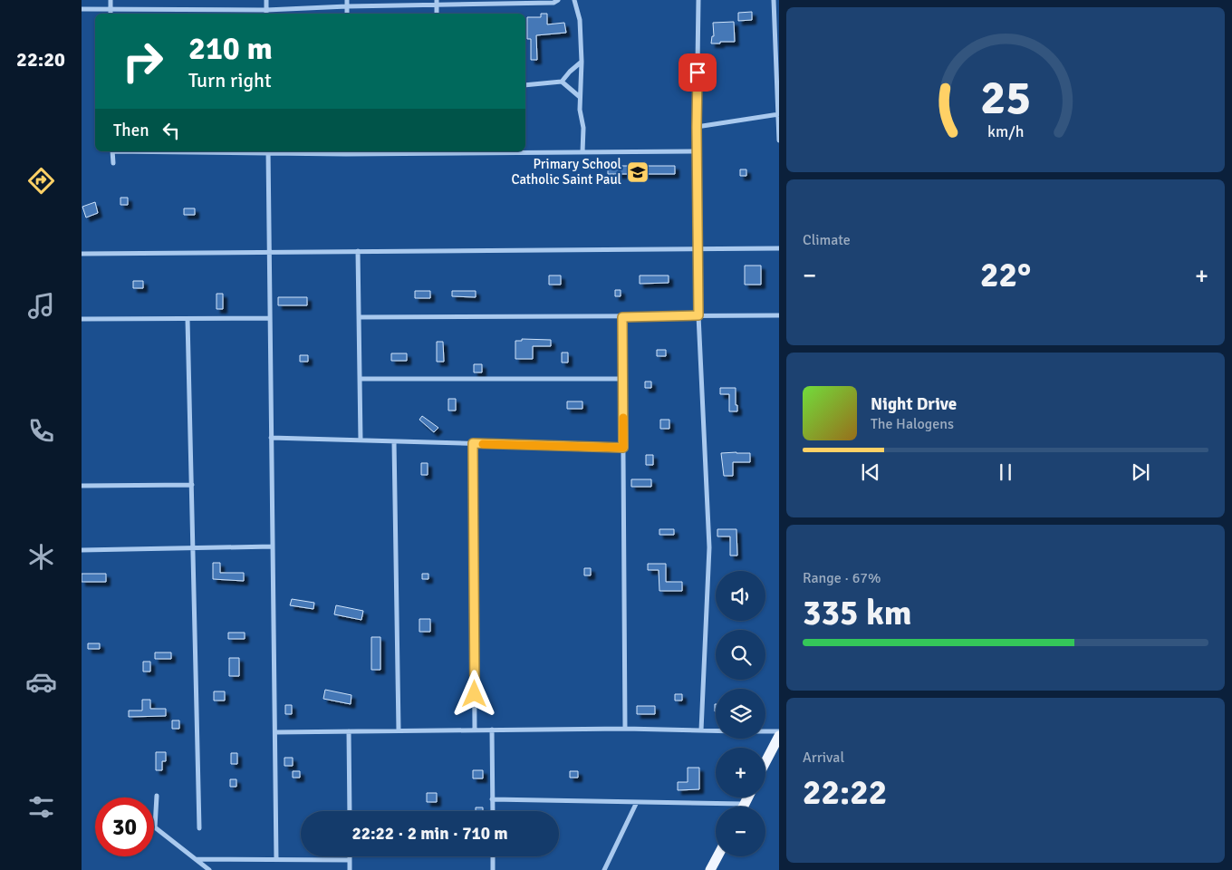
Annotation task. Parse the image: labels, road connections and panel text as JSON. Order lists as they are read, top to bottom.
{
  "places": {
    "school or university": ["Primary School Catholic Saint Paul"]
  },
  "page": {
    "tabs": "22:20",
    "turn": ["210 m", "Turn right"],
    "then": "Then",
    "tile": [
      "Climate",
      ["Range · 67%", "335 km"],
      ["Arrival", "22:22"]
    ],
    "heat": ["−", "22°", "+"],
    "song": ["Night Drive", "The Halogens"],
    "map_buttons": ["+", "−"],
    "limit": "30",
    "trip": "22:22 · 2 min · 710 m",
    "gauge": ["25", "km/h"]
  }
}
